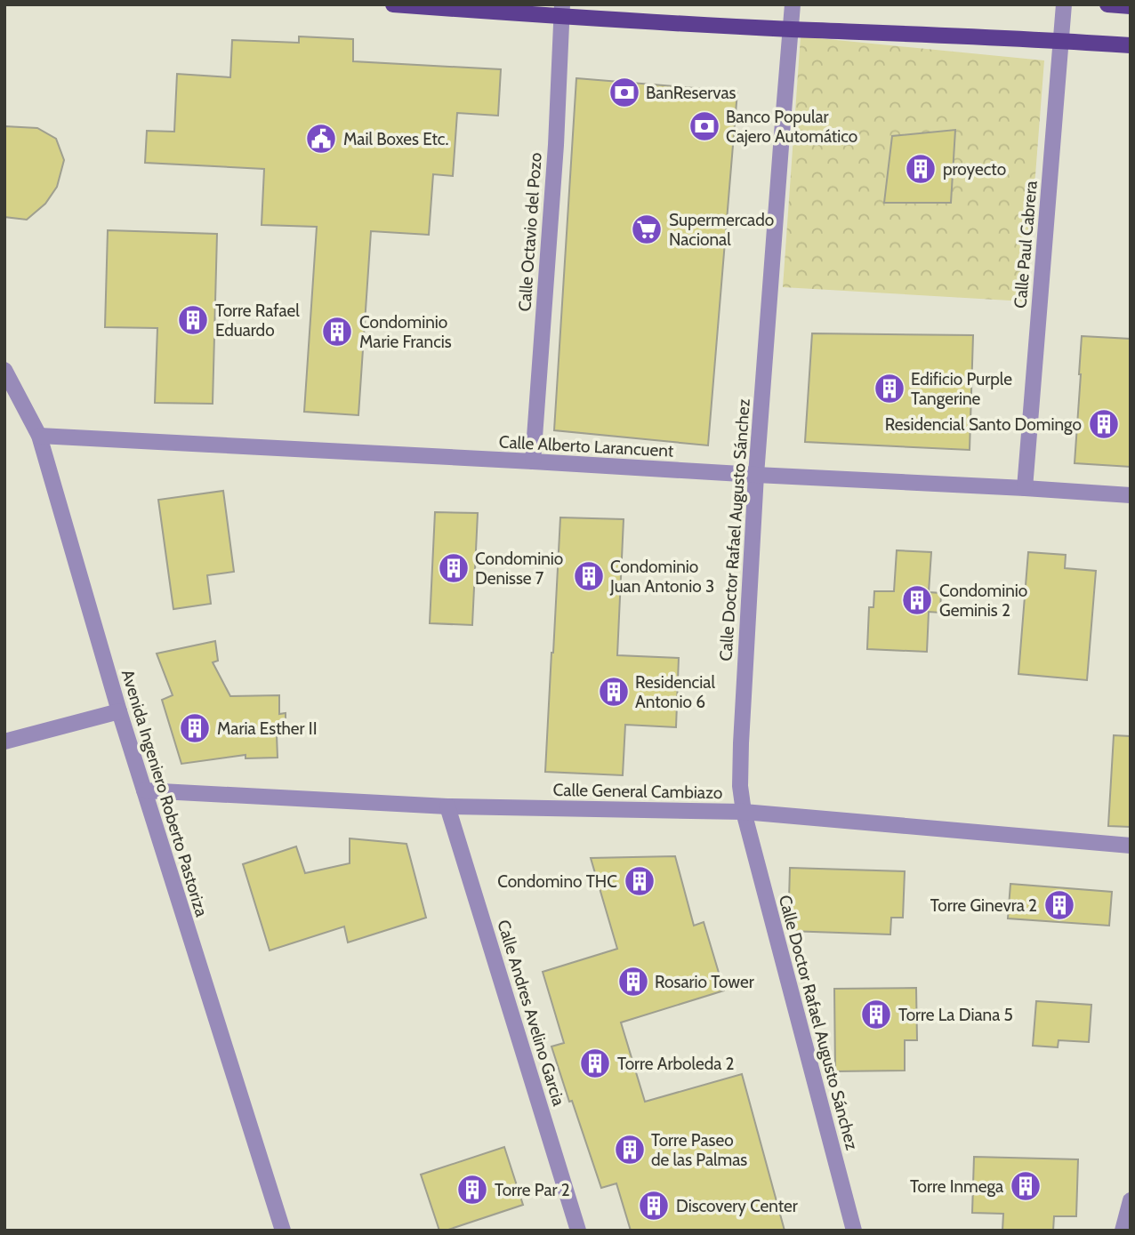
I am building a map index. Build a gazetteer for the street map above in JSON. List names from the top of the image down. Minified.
{"streets":{"street":["Calle Octavio del Pozo","Calle Paul Cabrera","Calle Alberto Larancuent","Calle Doctor Rafael Augusto Sánchez","Calle General Cambiazo","Avenida Ingeniero Roberto Pastoriza","Calle Andres Avelino Garcia"]},"crossings":[["Calle Octavio del Pozo","Calle Alberto Larancuent"],["Calle Paul Cabrera","Calle Alberto Larancuent"],["Calle Alberto Larancuent","Calle Doctor Rafael Augusto Sánchez"],["Calle Alberto Larancuent","Avenida Ingeniero Roberto Pastoriza"],["Calle Doctor Rafael Augusto Sánchez","Calle General Cambiazo"],["Calle General Cambiazo","Avenida Ingeniero Roberto Pastoriza"],["Calle General Cambiazo","Calle Andres Avelino Garcia"]],"places":{"bank":["BanReservas","Banco Popular Cajero Automático"],"public building":["Mail Boxes Etc."],"building":["proyecto","Torre Rafael Eduardo","Condominio Marie Francis","Edificio Purple Tangerine","Residencial Santo Domingo","Condominio Denisse 7","Condominio Juan Antonio 3","Condominio Geminis 2","Residencial Antonio 6","Maria Esther II","Condomino THC","Torre Ginevra 2","Rosario Tower","Torre La Diana 5","Torre Arboleda 2","Torre Paseo de las Palmas","Torre Inmega","Torre Par 2","Discovery Center"],"supermarket":["Supermercado Nacional"]}}
